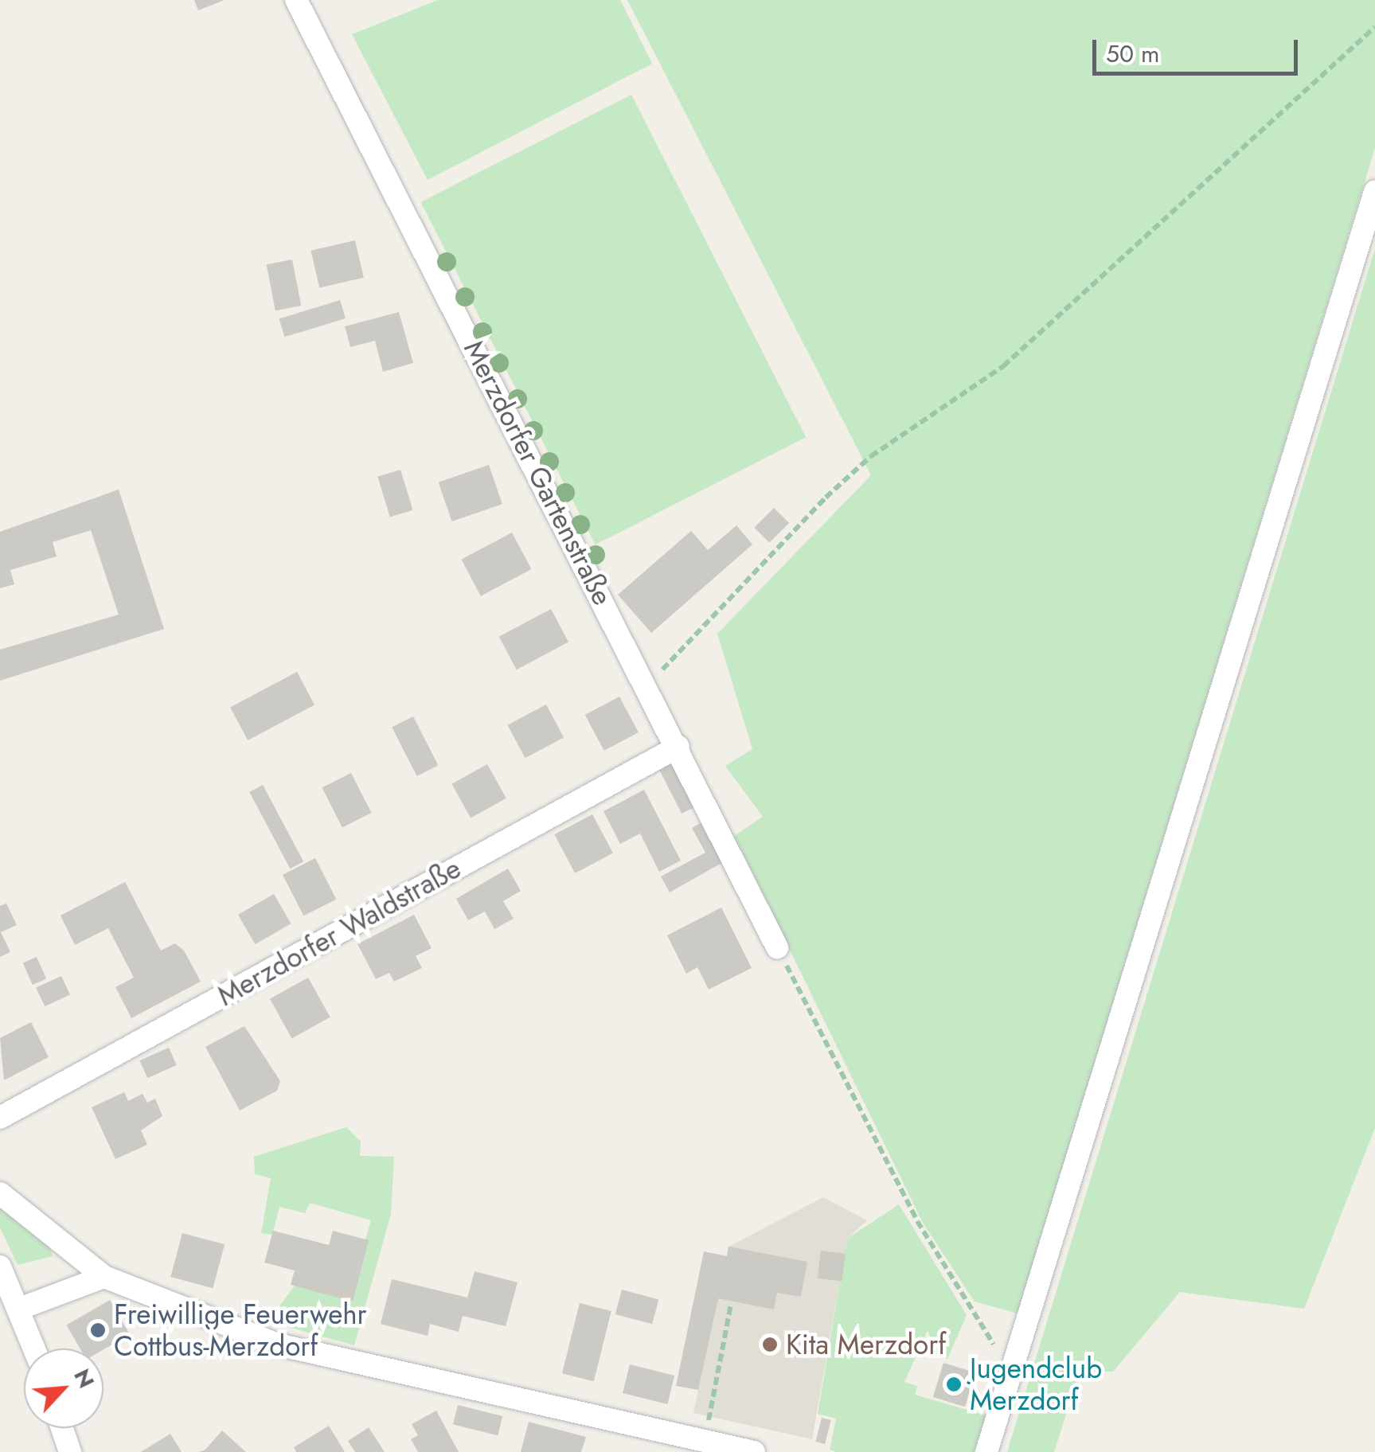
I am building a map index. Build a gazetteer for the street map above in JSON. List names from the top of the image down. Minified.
{"streets":{"street":["Merzdorfer Gartenstraße","Merzdorfer Waldstraße"]},"crossings":[["Merzdorfer Gartenstraße","Merzdorfer Waldstraße"]],"places":["Freiwillige Feuerwehr Cottbus-Merzdorf","Kita Merzdorf","Jugendclub Merzdorf"],"scale_bar":"50 m","north":"top right"}
